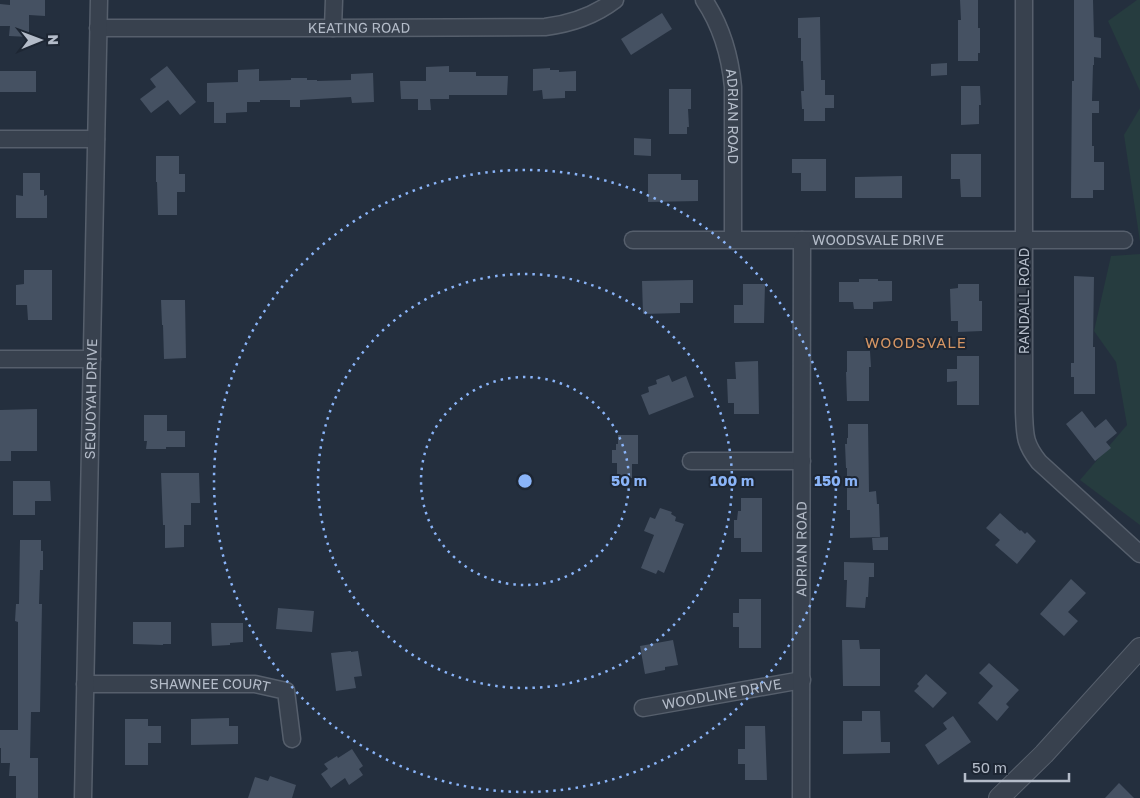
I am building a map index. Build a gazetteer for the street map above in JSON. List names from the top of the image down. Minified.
{"streets":{"street":["KEATING ROAD","ADRIAN ROAD","WOODSVALE DRIVE","RANDALL ROAD","SEQUOYAH DRIVE","SHAWNEE COURT","WOODLINE DRIVE"]},"crossings":[["KEATING ROAD","SEQUOYAH DRIVE"],["ADRIAN ROAD","WOODSVALE DRIVE"],["ADRIAN ROAD","WOODLINE DRIVE"],["WOODSVALE DRIVE","RANDALL ROAD"],["SEQUOYAH DRIVE","SHAWNEE COURT"]],"districts":["WOODSVALE"],"scale_bar":"50 m","north":"right","rings":["50 m","100 m","150 m"]}
